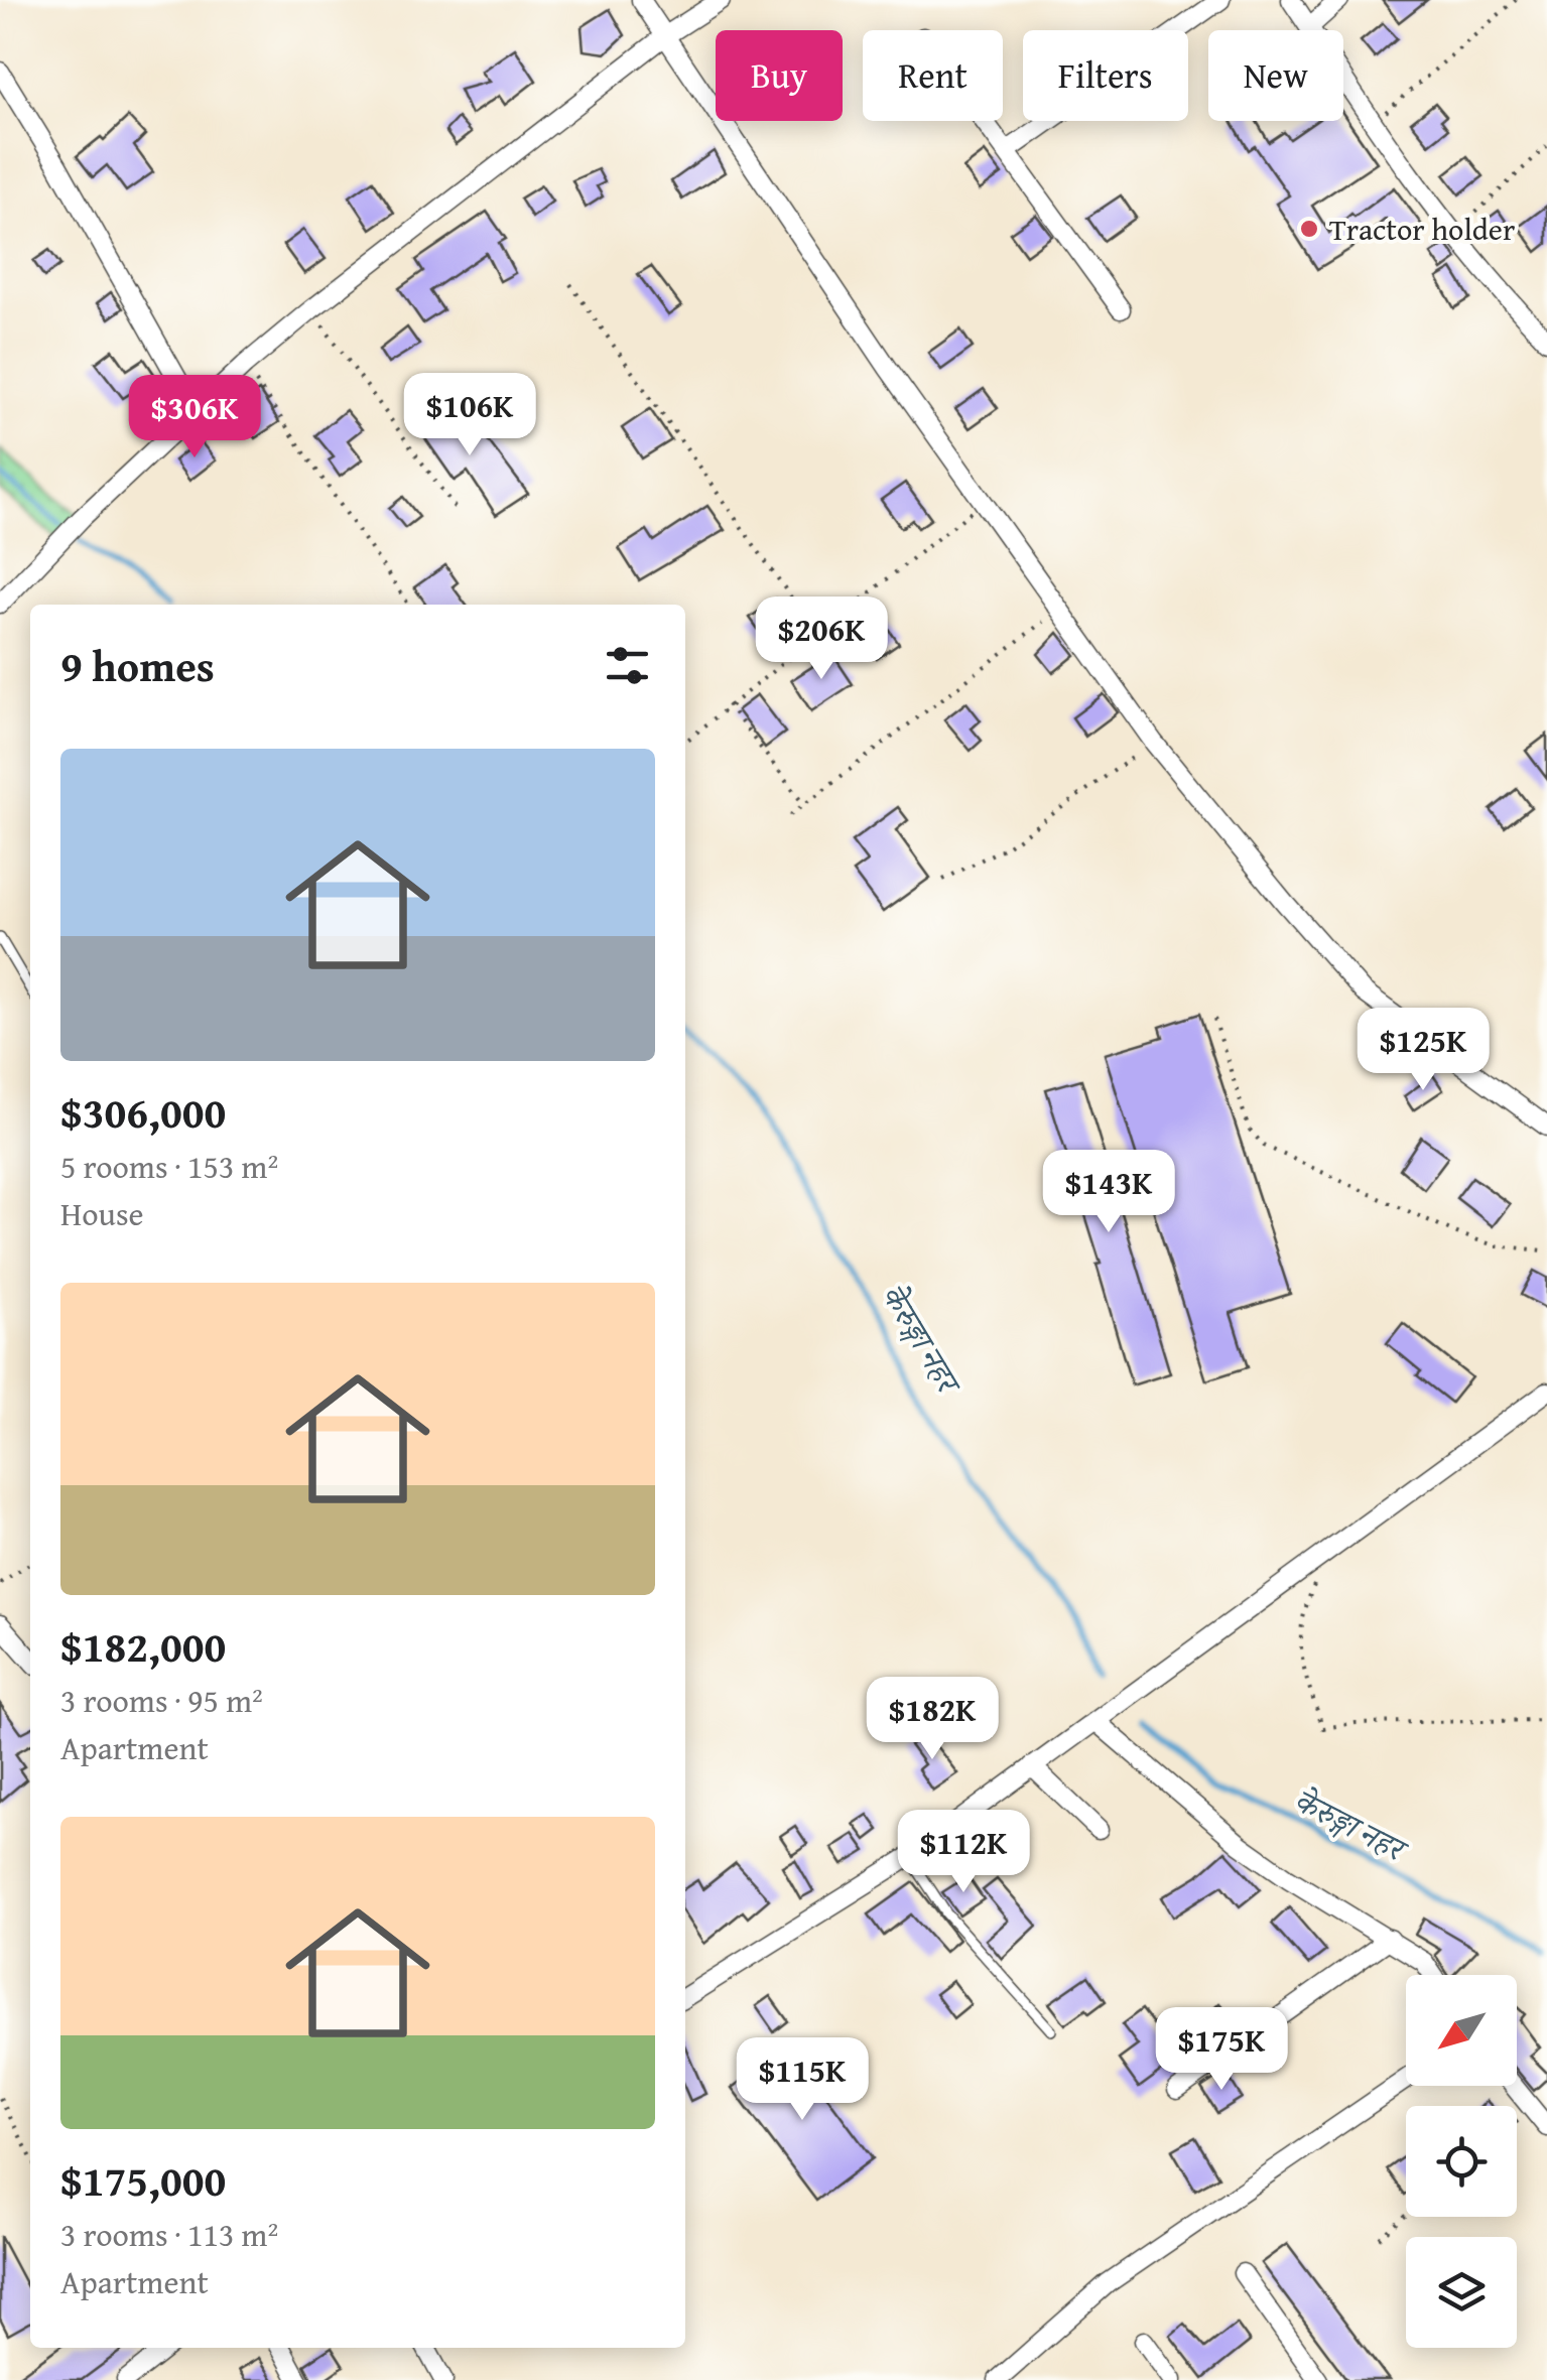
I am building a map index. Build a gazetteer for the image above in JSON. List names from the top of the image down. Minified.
{"water":["केेरुङ्गा नहर","केरुङ्गा नहर"],"places":["Tractor holder"],"north":"bottom left","page":{"chip":["Buy","Rent","Filters","New"],"price":["$106K","$306K","$206K","$125K","$143K","$182K","$112K","$175K","$115K"],"heading":"9 homes","list":[{"name":"$306,000","note":"5 rooms · 153 m² · House"},{"name":"$182,000","note":"3 rooms · 95 m² · Apartment"},{"name":"$175,000","note":"3 rooms · 113 m² · Apartment"}]}}
